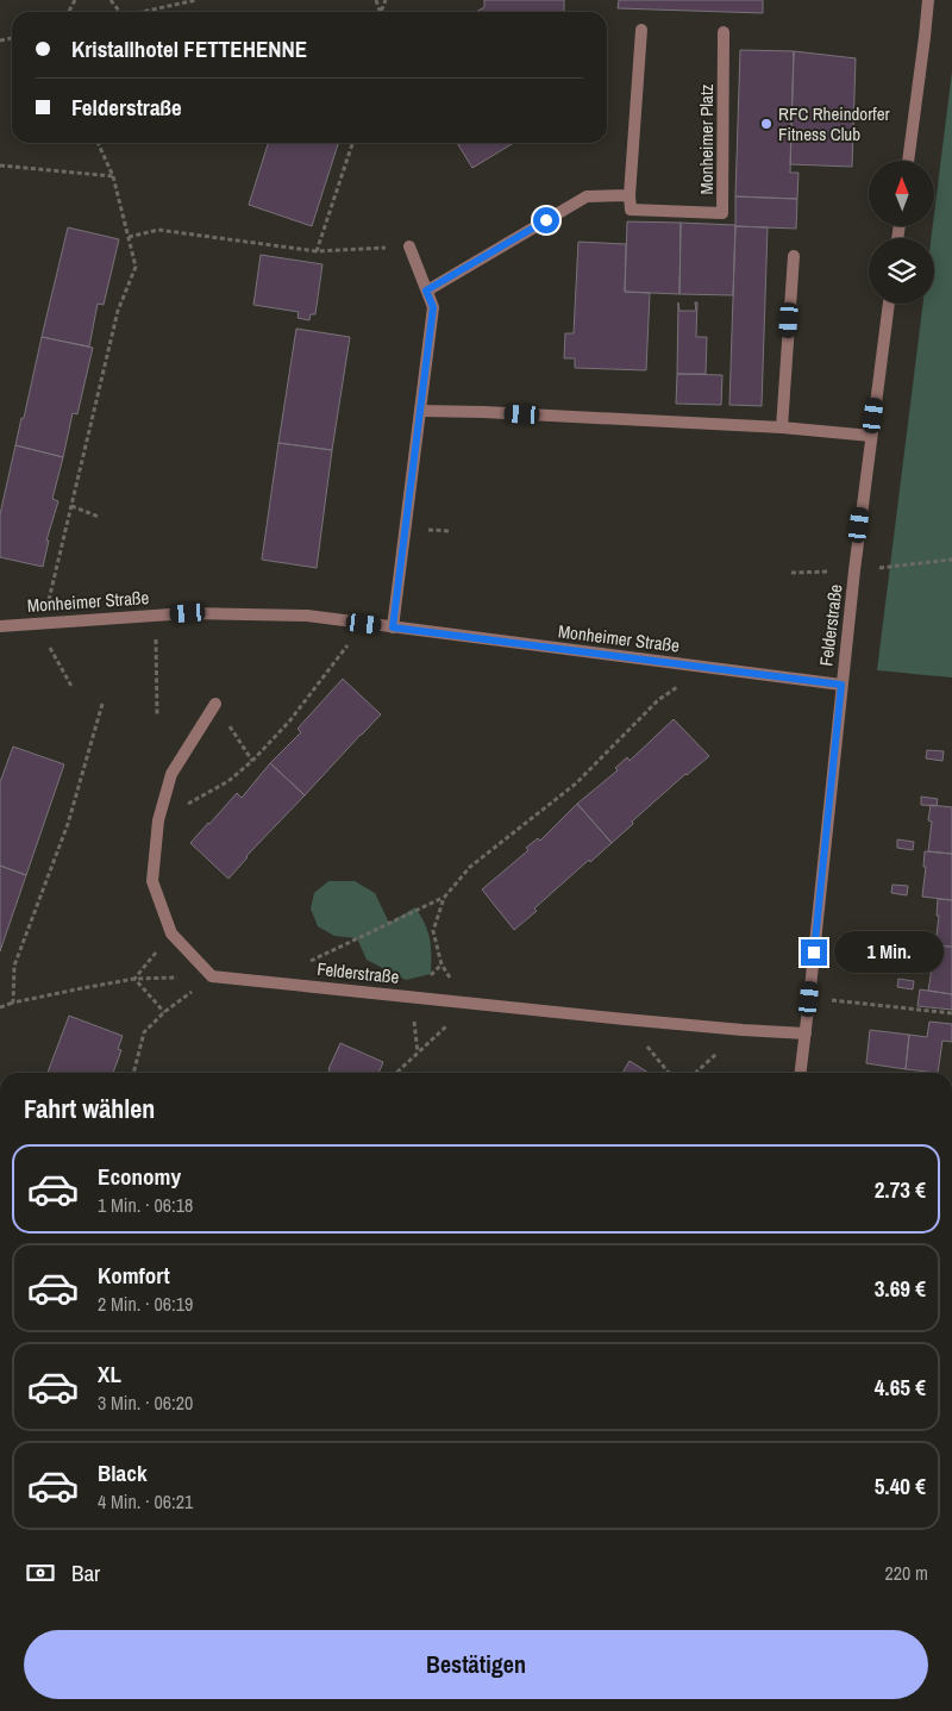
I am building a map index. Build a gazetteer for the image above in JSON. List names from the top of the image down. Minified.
{"streets":{"street":["Monheimer Platz","Monheimer Straße","Felderstraße"]},"crossings":[["Monheimer Straße","Felderstraße"]],"places":["RFC Rheindorfer Fitness Club"],"north":"top","page":{"banner":["Kristallhotel FETTEHENNE","Felderstraße"],"bubble":"1 Min.","heading":"Fahrt wählen","list":[{"name":"Economy","note":"1 Min. · 06:18","value":"2.73 €"},{"name":"Komfort","note":"2 Min. · 06:19","value":"3.69 €"},{"name":"XL","note":"3 Min. · 06:20","value":"4.65 €"},{"name":"Black","note":"4 Min. · 06:21","value":"5.40 €"}],"pay":["Bar","220 m"],"buttons":"Bestätigen"}}
